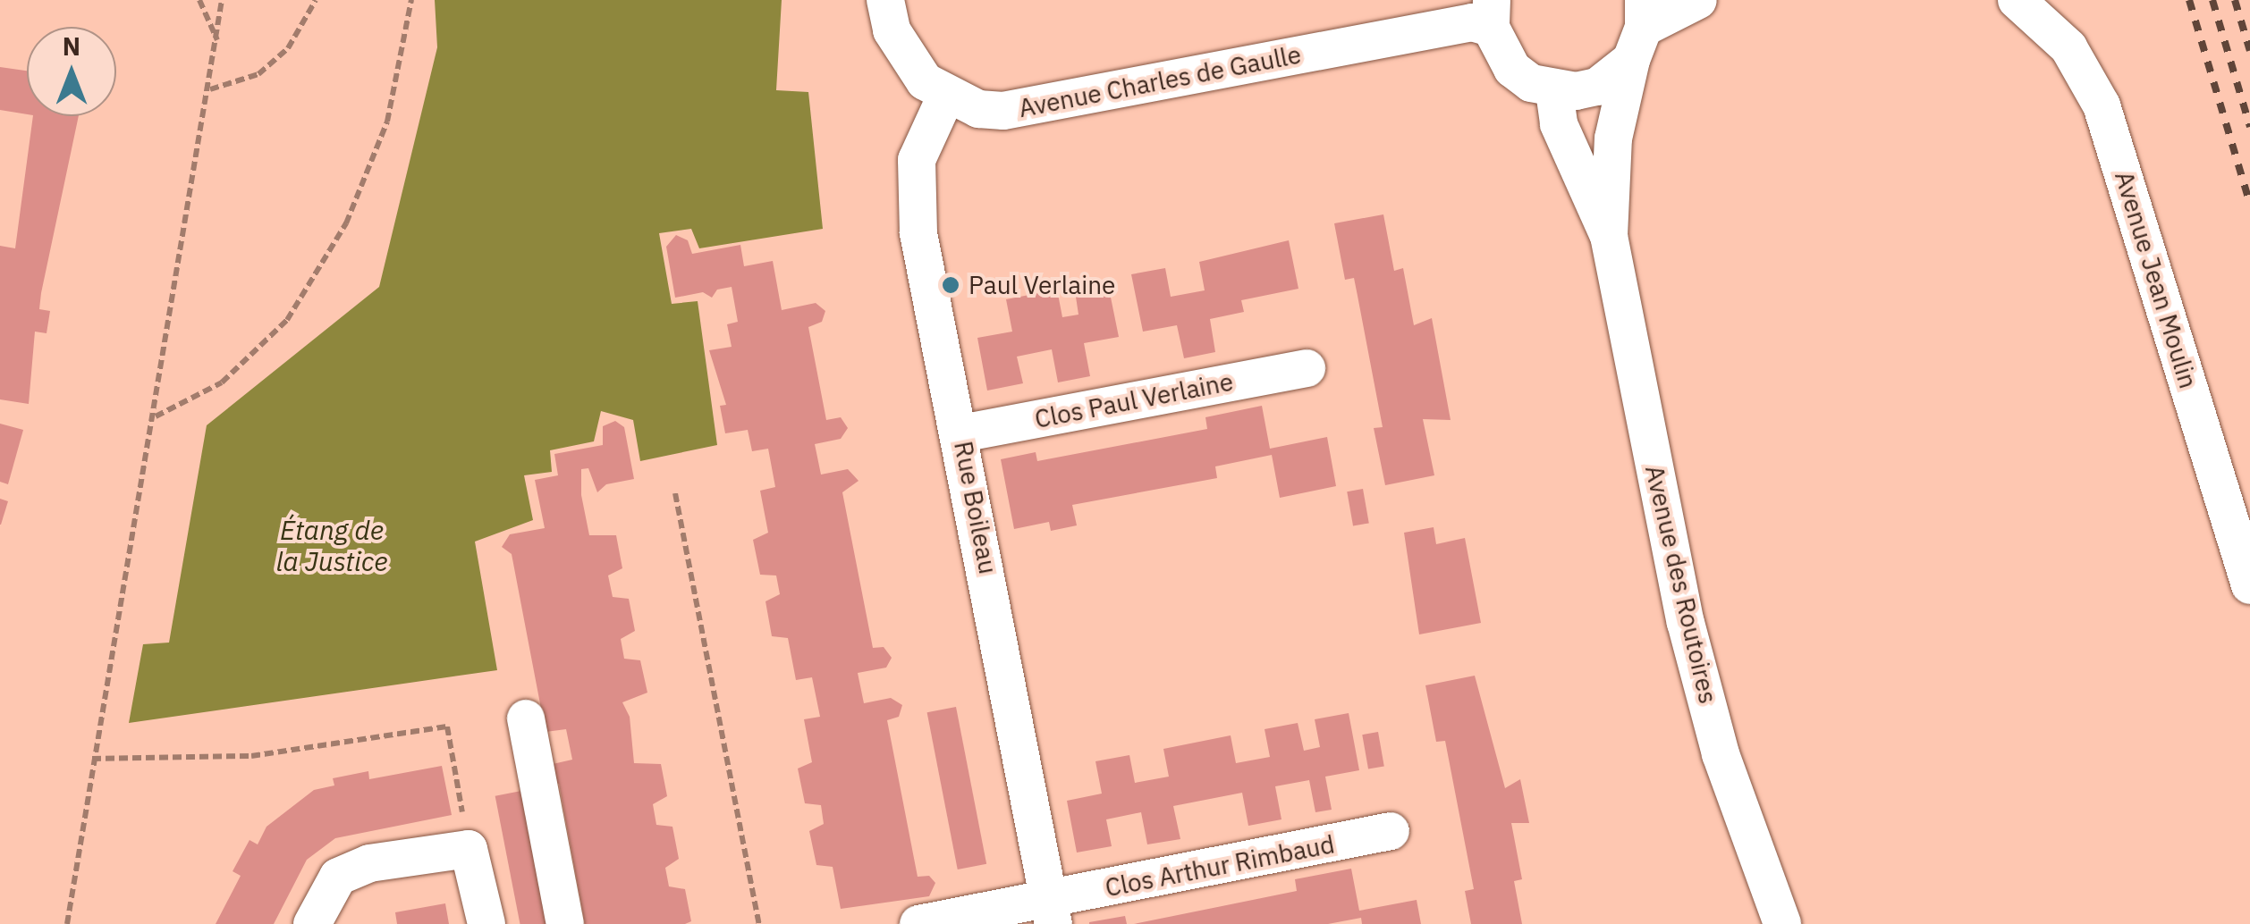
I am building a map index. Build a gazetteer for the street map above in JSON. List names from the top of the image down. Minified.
{"streets":{"street":["Avenue Charles de Gaulle","Avenue Jean Moulin","Clos Paul Verlaine","Rue Boileau","Avenue des Routoires","Clos Arthur Rimbaud"]},"crossings":[["Avenue Charles de Gaulle","Rue Boileau"],["Clos Paul Verlaine","Rue Boileau"],["Rue Boileau","Clos Arthur Rimbaud"]],"water":["Étang de la Justice"],"places":["Paul Verlaine"],"north":"top"}
